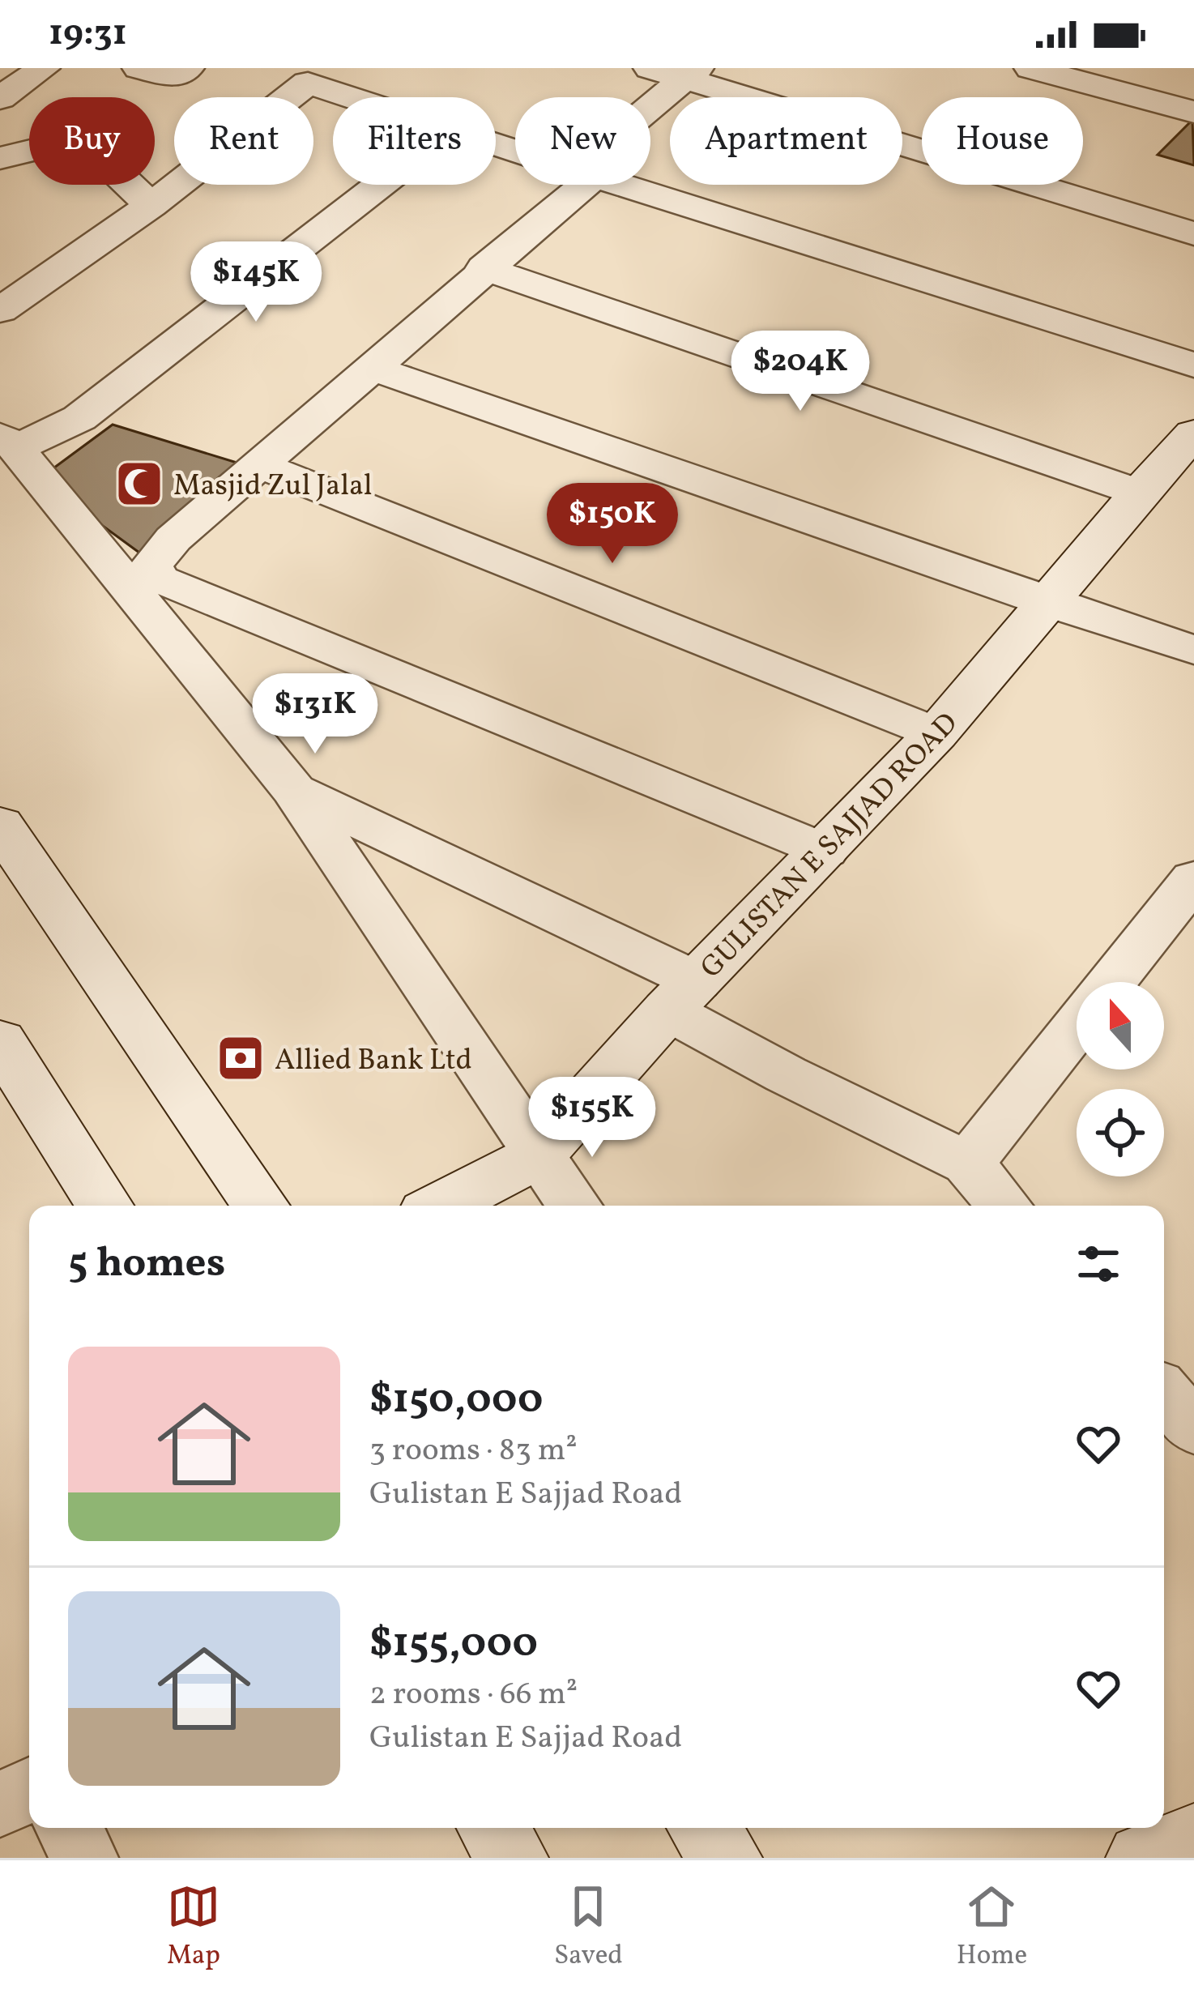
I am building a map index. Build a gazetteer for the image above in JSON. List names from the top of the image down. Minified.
{"streets":{"street":["GULISTAN E SAJJAD ROAD"]},"places":{"mosque":["Masjid Zul Jalal"],"bank":["Allied Bank Ltd"]},"north":"top","page":{"status":"19:31","chip":["Buy","Rent","Filters","New","Apartment","House"],"price":["$145K","$204K","$150K","$131K","$155K"],"heading":"5 homes","list":[{"name":"$150,000","note":"3 rooms · 83 m² · Gulistan E Sajjad Road"},{"name":"$155,000","note":"2 rooms · 66 m² · Gulistan E Sajjad Road"}],"tabs":["Map","Saved","Home"]}}
